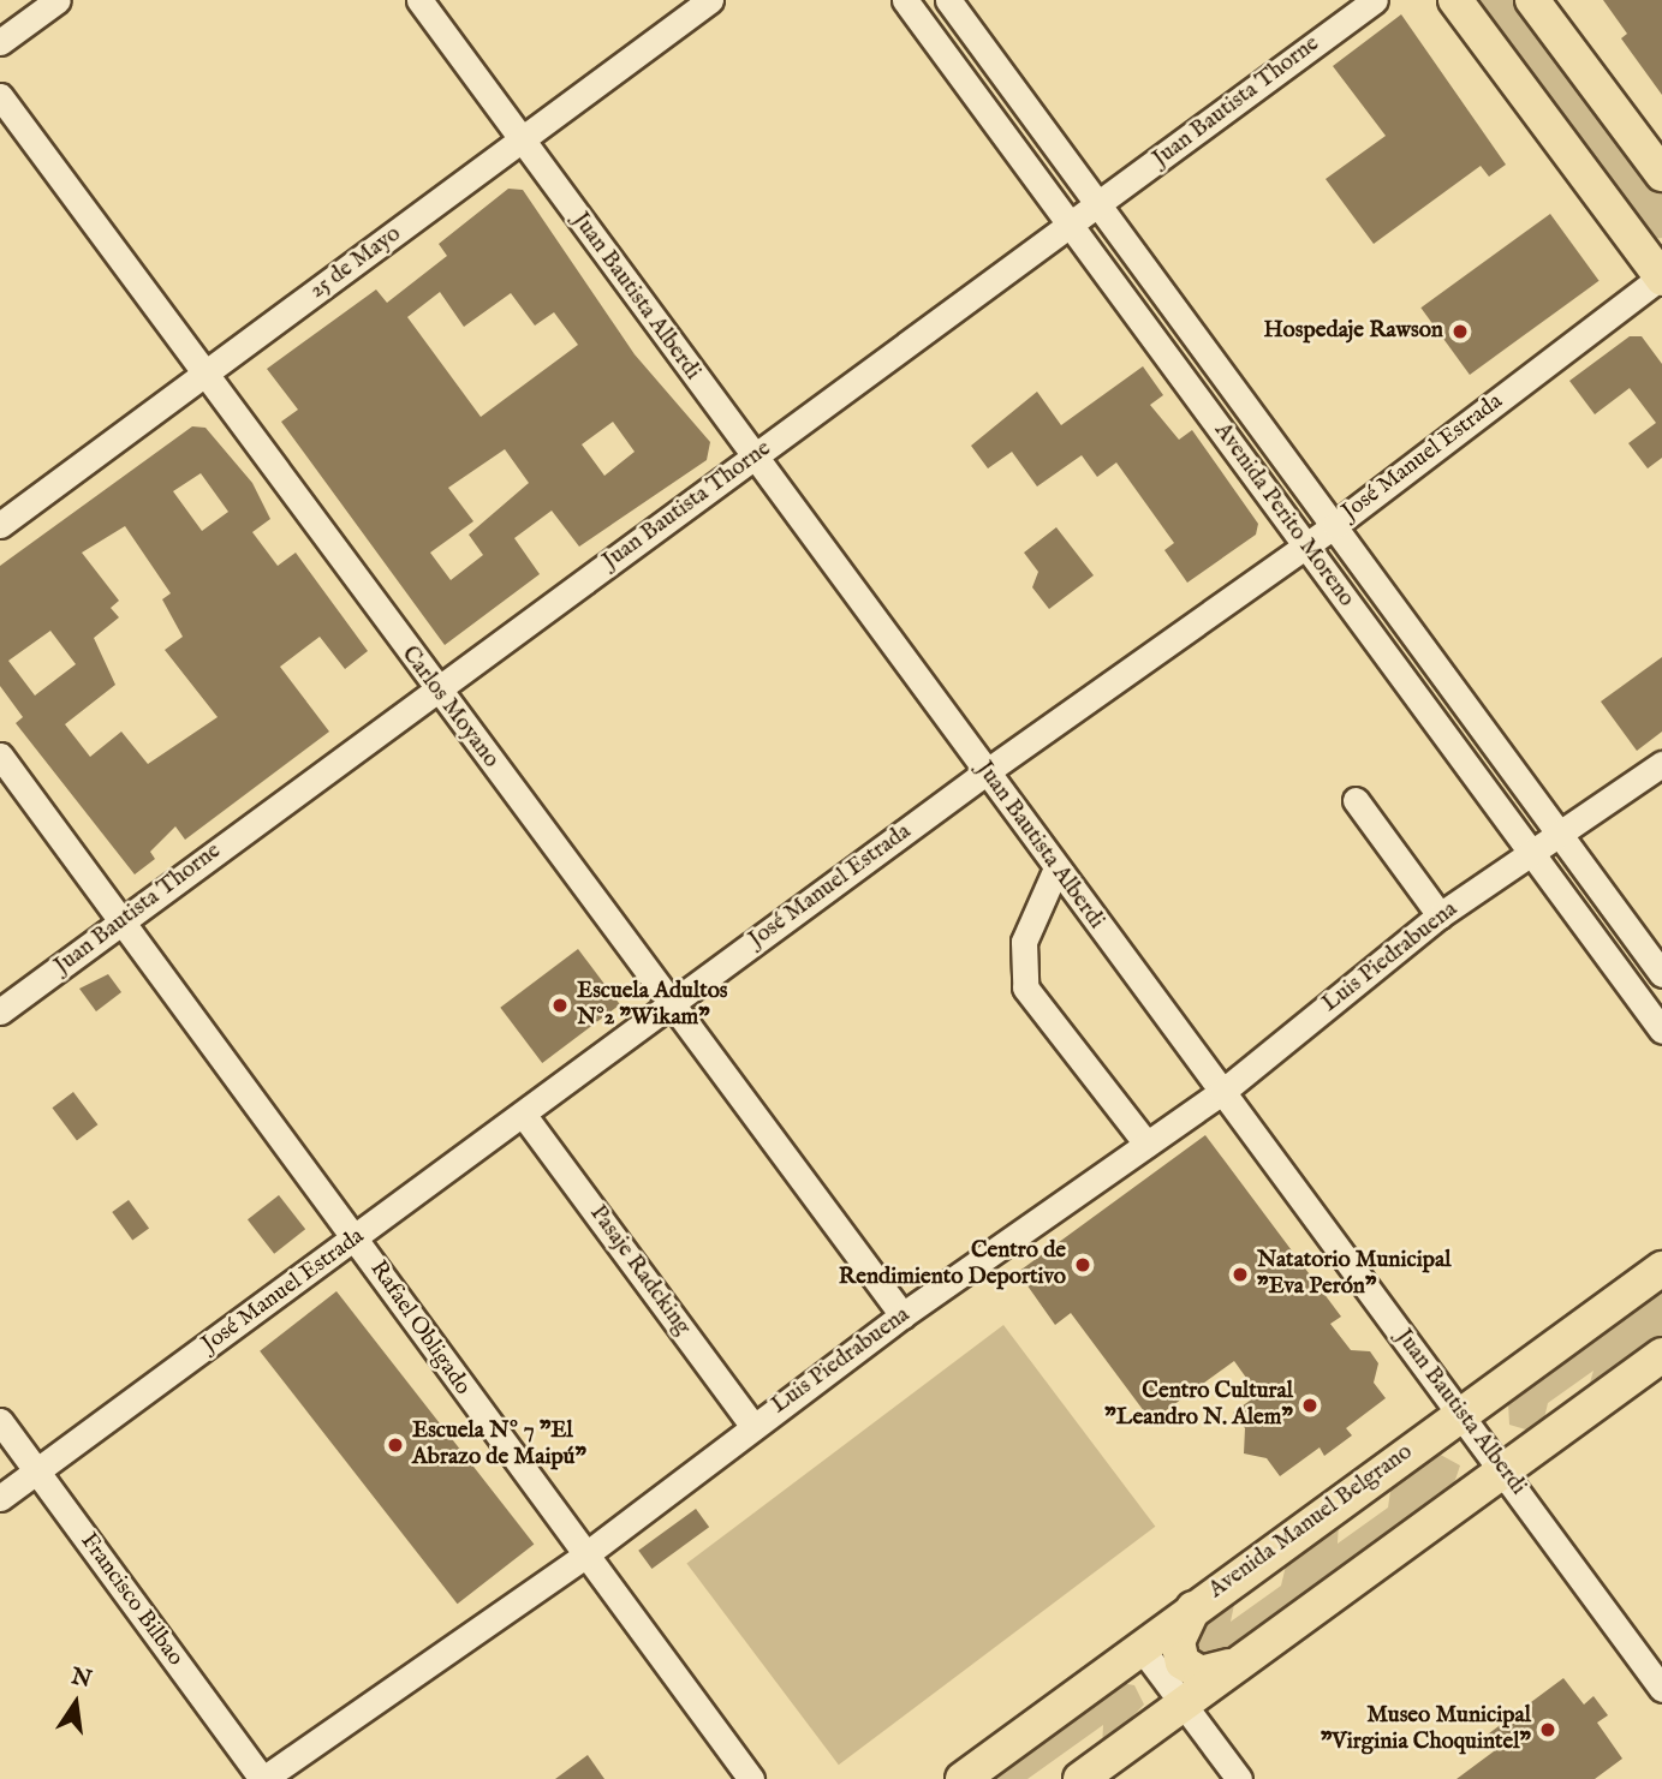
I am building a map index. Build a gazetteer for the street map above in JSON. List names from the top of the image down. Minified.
{"streets":{"main road":["Avenida Manuel Belgrano"],"street":["Juan Bautista Thorne","25 de Mayo","Juan Bautista Alberdi","José Manuel Estrada","Avenida Perito Moreno","Carlos Moyano","Luis Piedrabuena","Pasaje Radcking","Rafael Obligado","Francisco Bilbao"]},"crossings":[["Juan Bautista Thorne","Juan Bautista Alberdi"],["Juan Bautista Thorne","Avenida Perito Moreno"],["Juan Bautista Thorne","Carlos Moyano"],["Juan Bautista Thorne","Rafael Obligado"],["25 de Mayo","Juan Bautista Alberdi"],["25 de Mayo","Carlos Moyano"],["Juan Bautista Alberdi","José Manuel Estrada"],["Juan Bautista Alberdi","Luis Piedrabuena"],["Juan Bautista Alberdi","Avenida Manuel Belgrano"],["José Manuel Estrada","Avenida Perito Moreno"],["José Manuel Estrada","Carlos Moyano"],["José Manuel Estrada","Pasaje Radcking"],["José Manuel Estrada","Rafael Obligado"],["José Manuel Estrada","Francisco Bilbao"],["Avenida Perito Moreno","Luis Piedrabuena"],["Carlos Moyano","Luis Piedrabuena"],["Luis Piedrabuena","Pasaje Radcking"],["Luis Piedrabuena","Rafael Obligado"],["Luis Piedrabuena","Francisco Bilbao"]],"places":["Hospedaje Rawson","Escuela Adultos N°2 \"Wikam\"","Centro de Rendimiento Deportivo","Natatorio Municipal \"Eva Perón\"","Centro Cultural \"Leandro N. Alem\"","Escuela Nº 7 \"El Abrazo de Maipú\"","Museo Municipal \"Virginia Choquintel\""],"north":"top"}
